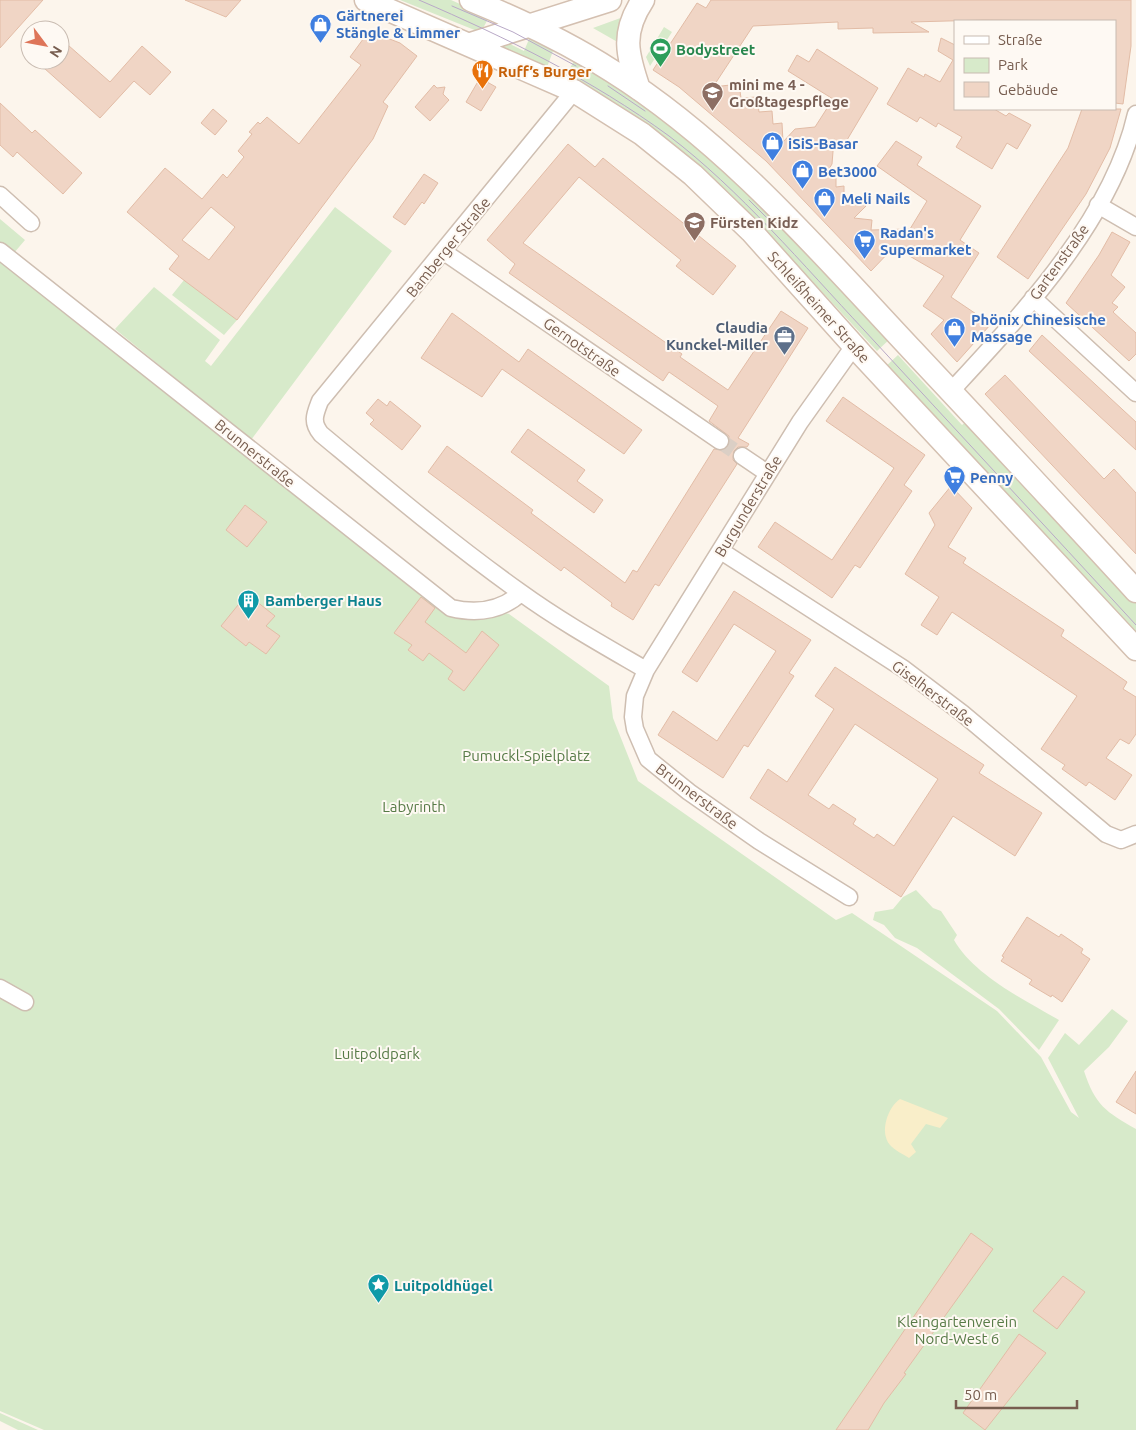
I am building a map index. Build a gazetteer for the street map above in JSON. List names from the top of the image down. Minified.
{"streets":{"main road":["Schleißheimer Straße"],"street":["Bamberger Straße","Gartenstraße","Gernotstraße","Brunnerstraße","Burgunderstraße","Giselherstraße"]},"crossings":[["Bamberger Straße","Schleißheimer Straße"],["Bamberger Straße","Gernotstraße"],["Bamberger Straße","Brunnerstraße"],["Schleißheimer Straße","Burgunderstraße"],["Brunnerstraße","Burgunderstraße"],["Burgunderstraße","Giselherstraße"]],"parks":["Pumuckl-Spielplatz","Labyrinth","Luitpoldpark","Kleingartenverein Nord-West 6"],"places":{"shop":["Gärtnerei Stängle & Limmer","iSiS-Basar","Bet3000","Meli Nails","Phönix Chinesische Massage"],"sports":["Bodystreet"],"restaurant":["Ruff’s Burger"],"school or university":["mini me 4 - Großtagespflege","Fürsten Kidz"],"supermarket":["Radan's Supermarket","Penny"],"office":["Claudia Kunckel-Miller"],"building":["Bamberger Haus"],"place":["Luitpoldhügel"]},"legend":["Straße","Park","Gebäude"],"scale_bar":"50 m","north":"bottom right"}
